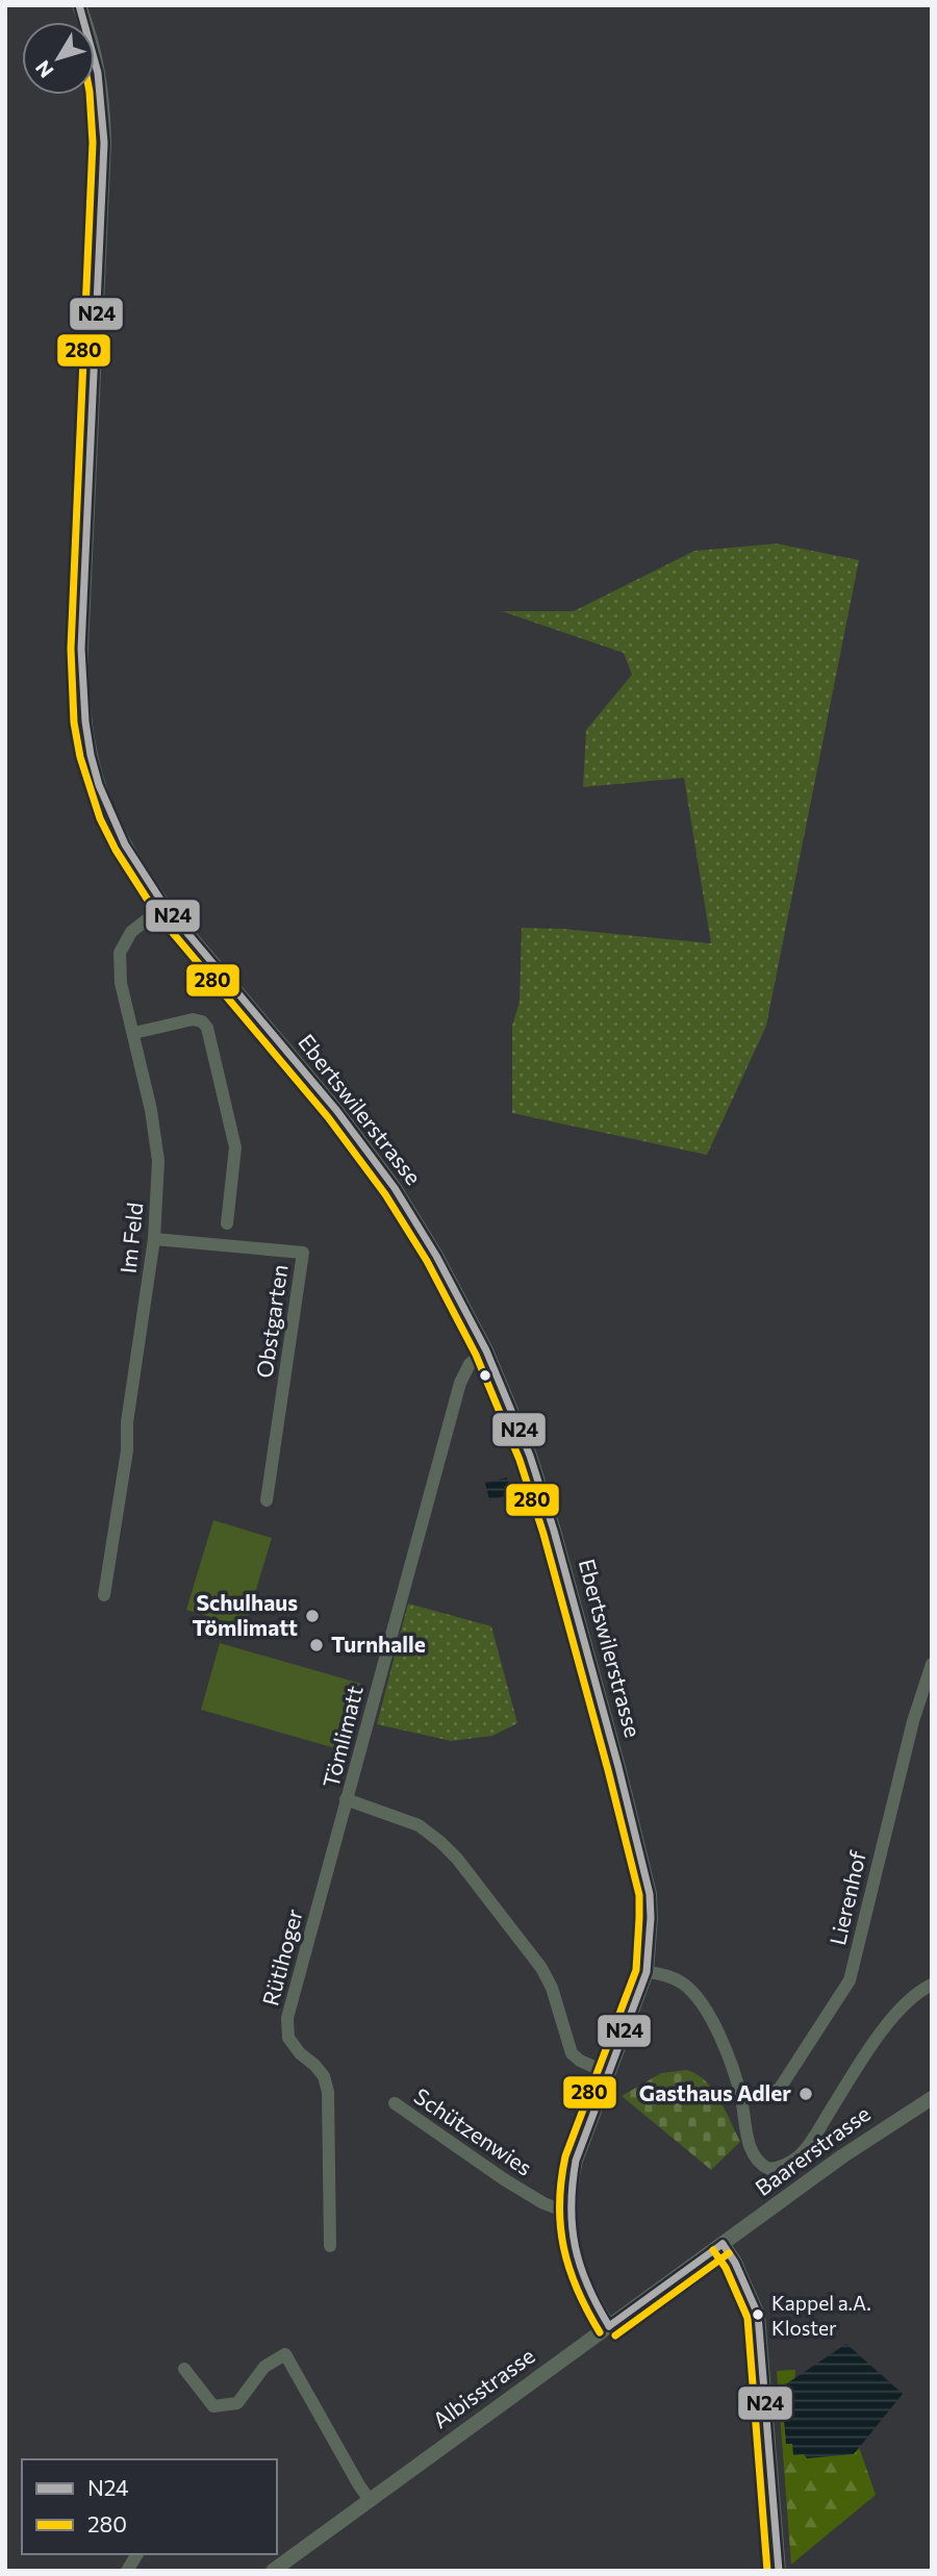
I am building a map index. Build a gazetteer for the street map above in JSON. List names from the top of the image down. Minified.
{"streets":{"street":["Ebertswilerstrasse","Im Feld","Obstgarten","Tömlimatt","Lierenhof","Rütihoger","Schützenwies","Baarerstrasse","Albisstrasse"]},"crossings":[["Ebertswilerstrasse","Im Feld"],["Ebertswilerstrasse","Tömlimatt"],["Ebertswilerstrasse","Schützenwies"],["Ebertswilerstrasse","Albisstrasse"],["Im Feld","Obstgarten"],["Tömlimatt","Rütihoger"],["Baarerstrasse","Albisstrasse"]],"places":["Schulhaus Tömlimatt","Turnhalle","Gasthaus Adler","Kappel a.A. Kloster"],"lines":["transit line N24","transit line 280"],"legend":["N24","280"],"north":"bottom left"}
